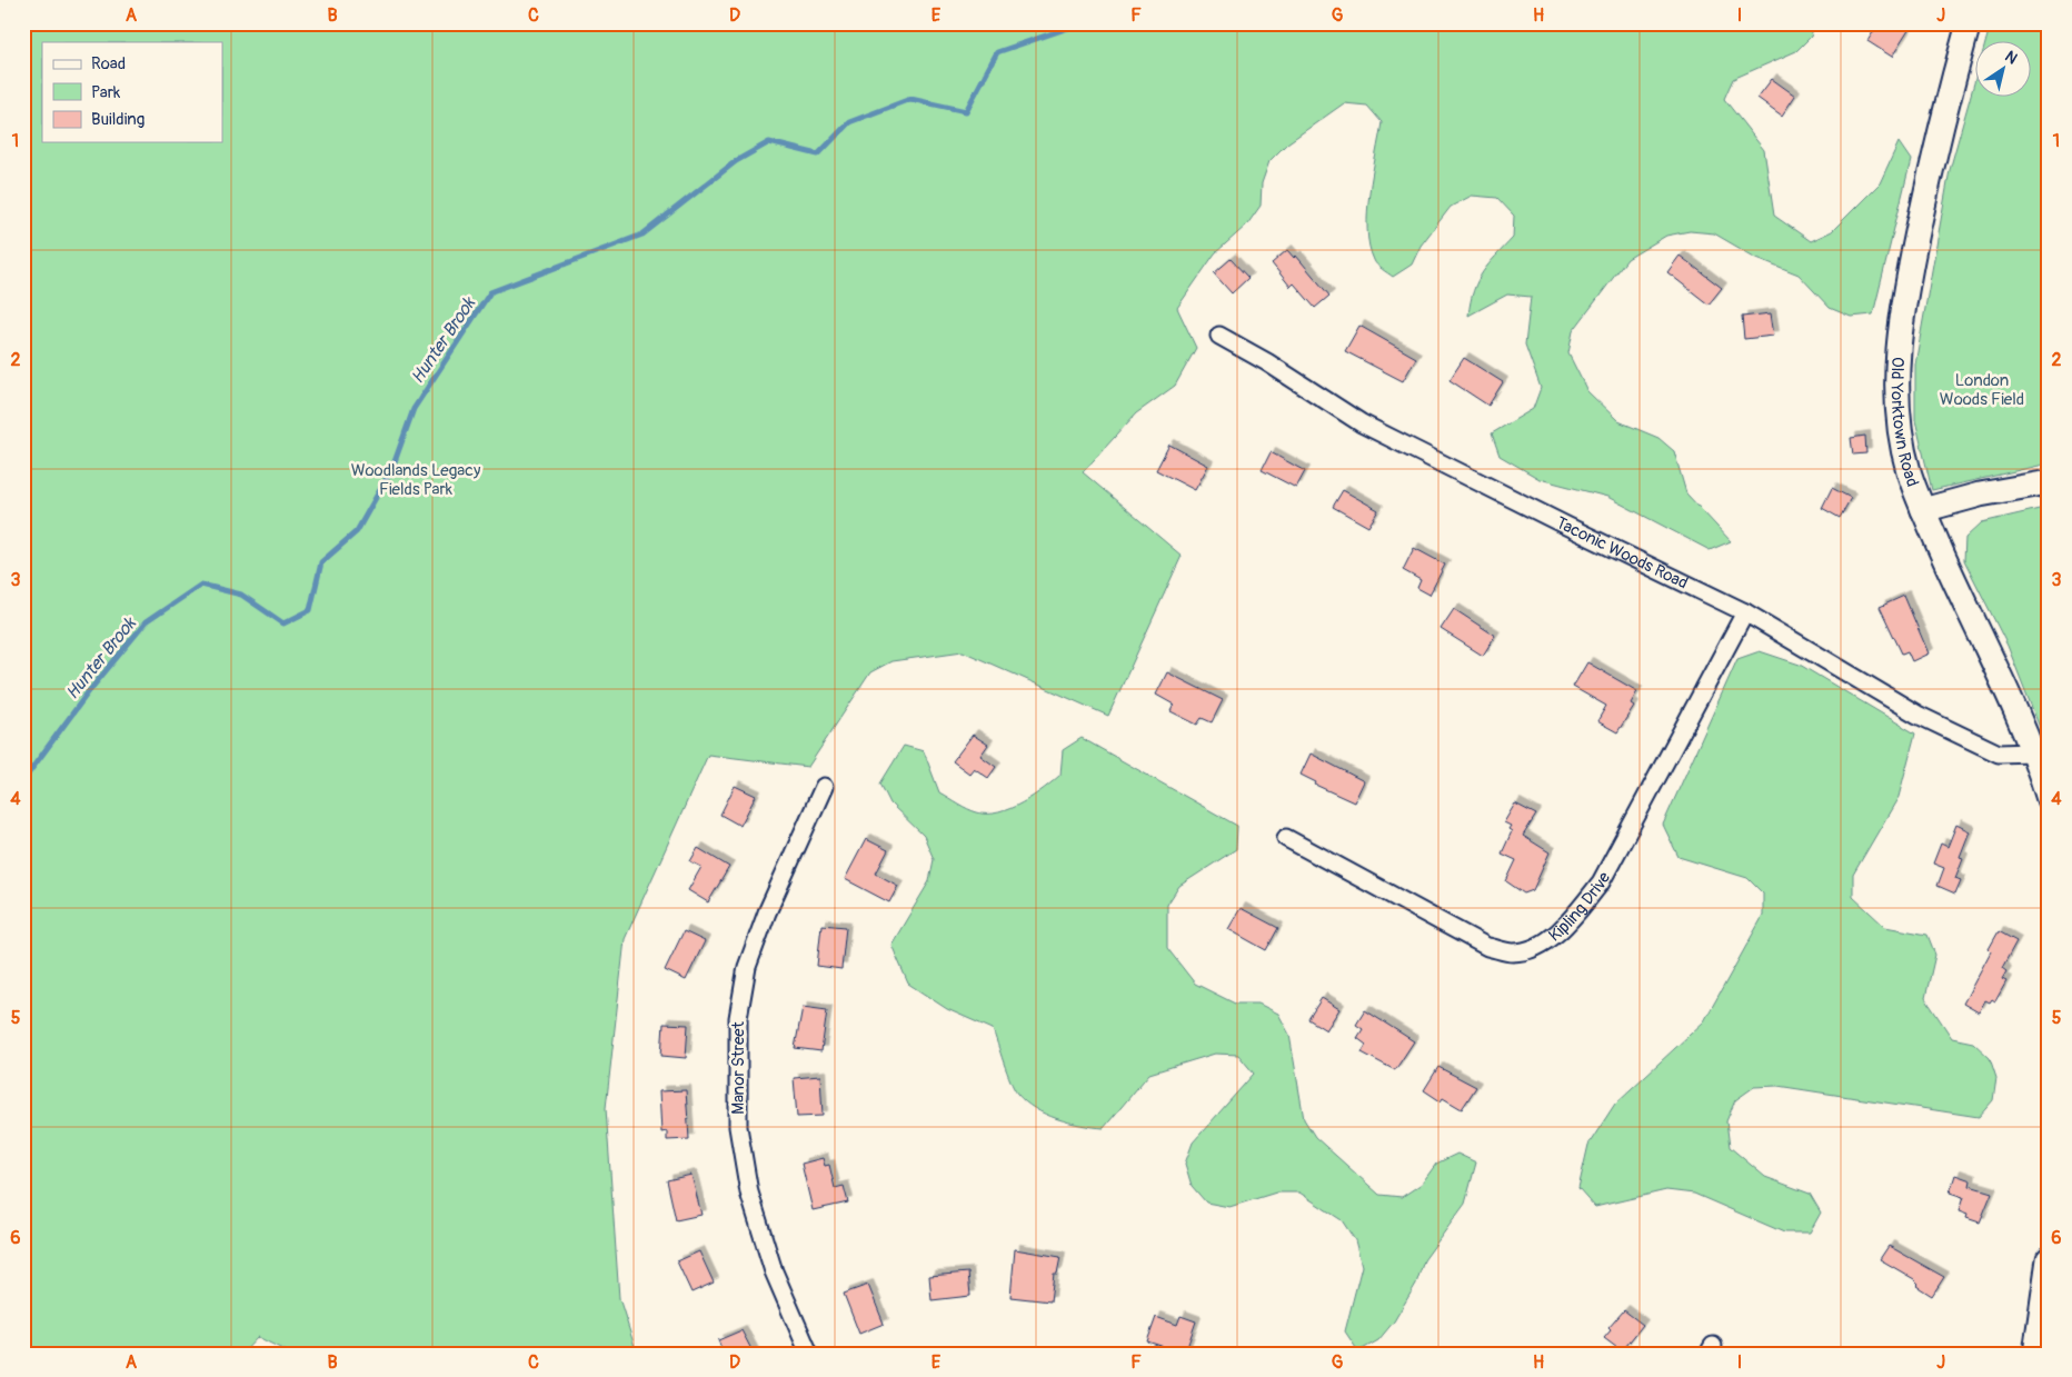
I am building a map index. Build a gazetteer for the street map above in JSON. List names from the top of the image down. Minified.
{"streets":{"main road":["Old Yorktown Road"],"street":["Taconic Woods Road","Kipling Drive","Manor Street"]},"crossings":[["Old Yorktown Road","Taconic Woods Road"],["Taconic Woods Road","Kipling Drive"]],"water":["Hunter Brook"],"parks":["London Woods Field","Woodlands Legacy Fields Park"],"legend":["Road","Park","Building"],"north":"top right","grid":{"columns":["A","B","C","D","E","F","G","H","I","J"],"rows":["1","2","3","4","5","6"]}}
